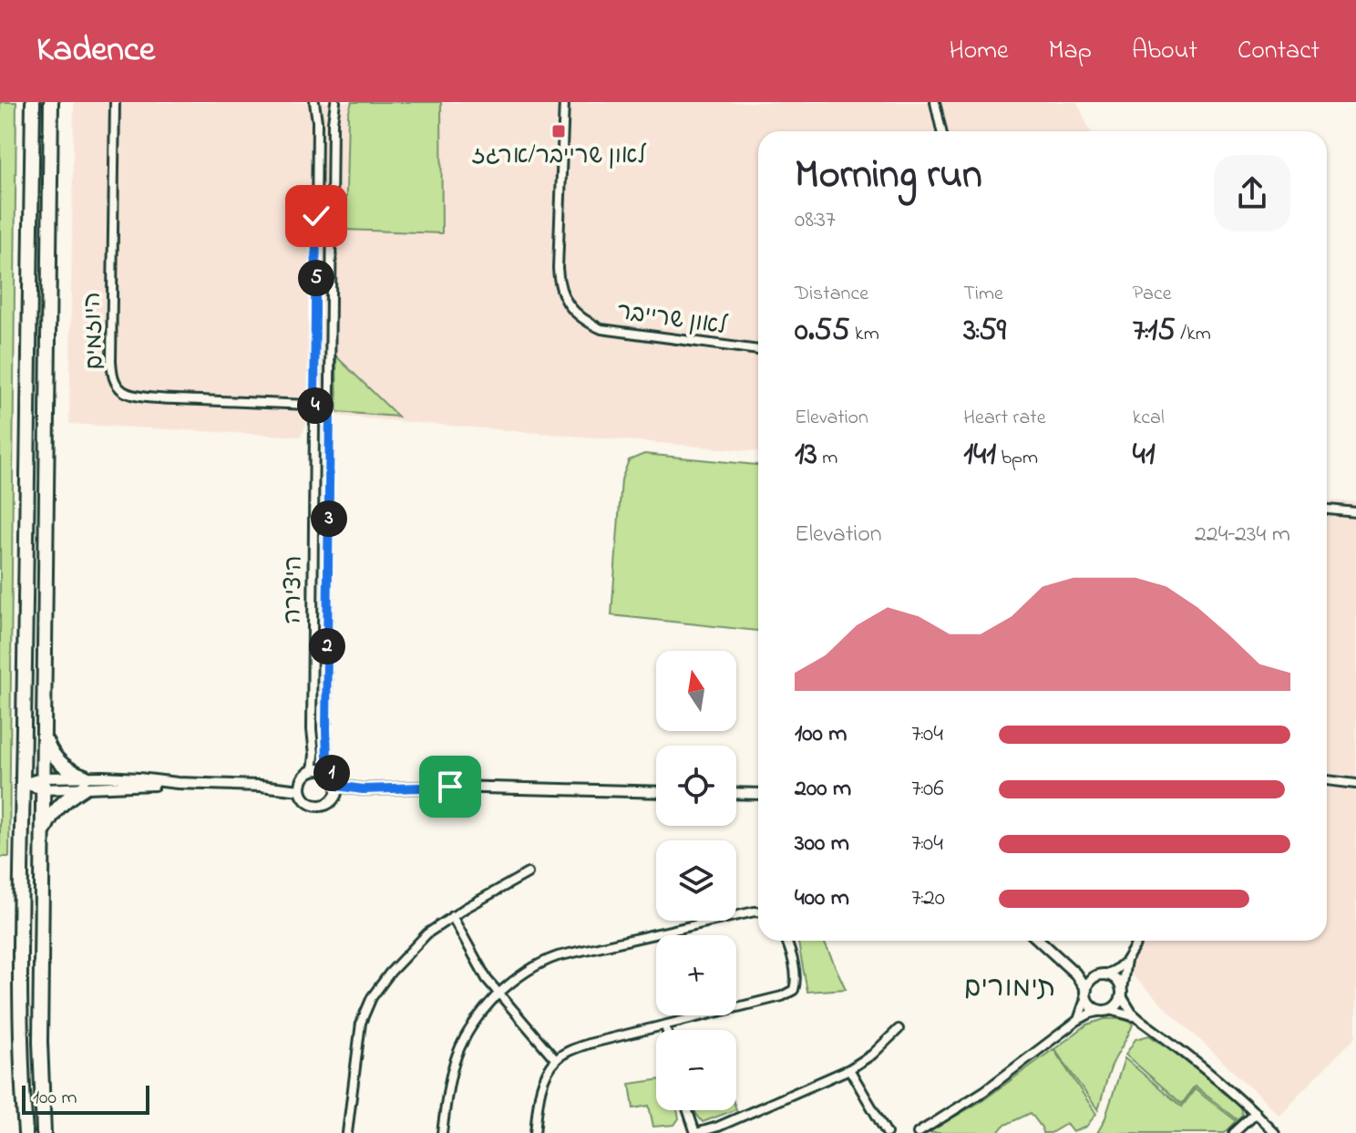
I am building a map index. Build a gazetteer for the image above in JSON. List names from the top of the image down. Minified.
{"streets":{"street":["לאון שרייבר","היוזמים","היצירה"]},"crossings":[["היוזמים","היצירה"]],"districts":["תימורים"],"places":{"transit":["לאון שרייבר/ארגז"]},"scale_bar":"100 m","north":"top","page":{"header":"Kadence","nav":["Home","Map","About","Contact"],"heading":["Morning run","08:37"],"stats":[["Distance","0.55 km"],["Time","3:59"],["Pace","7:15 /km"],["Elevation","13 m"],["Heart rate","141 bpm"],["kcal","41"]],"pins":["5","4","3","2","1"],"chart":["Elevation","224–234 m"],"map_buttons":["+","−"],"list":[{"name":"100 m","note":"7:04"},{"name":"200 m","note":"7:06"},{"name":"300 m","note":"7:04"},{"name":"400 m","note":"7:20"}],"scale":"100 m"}}
